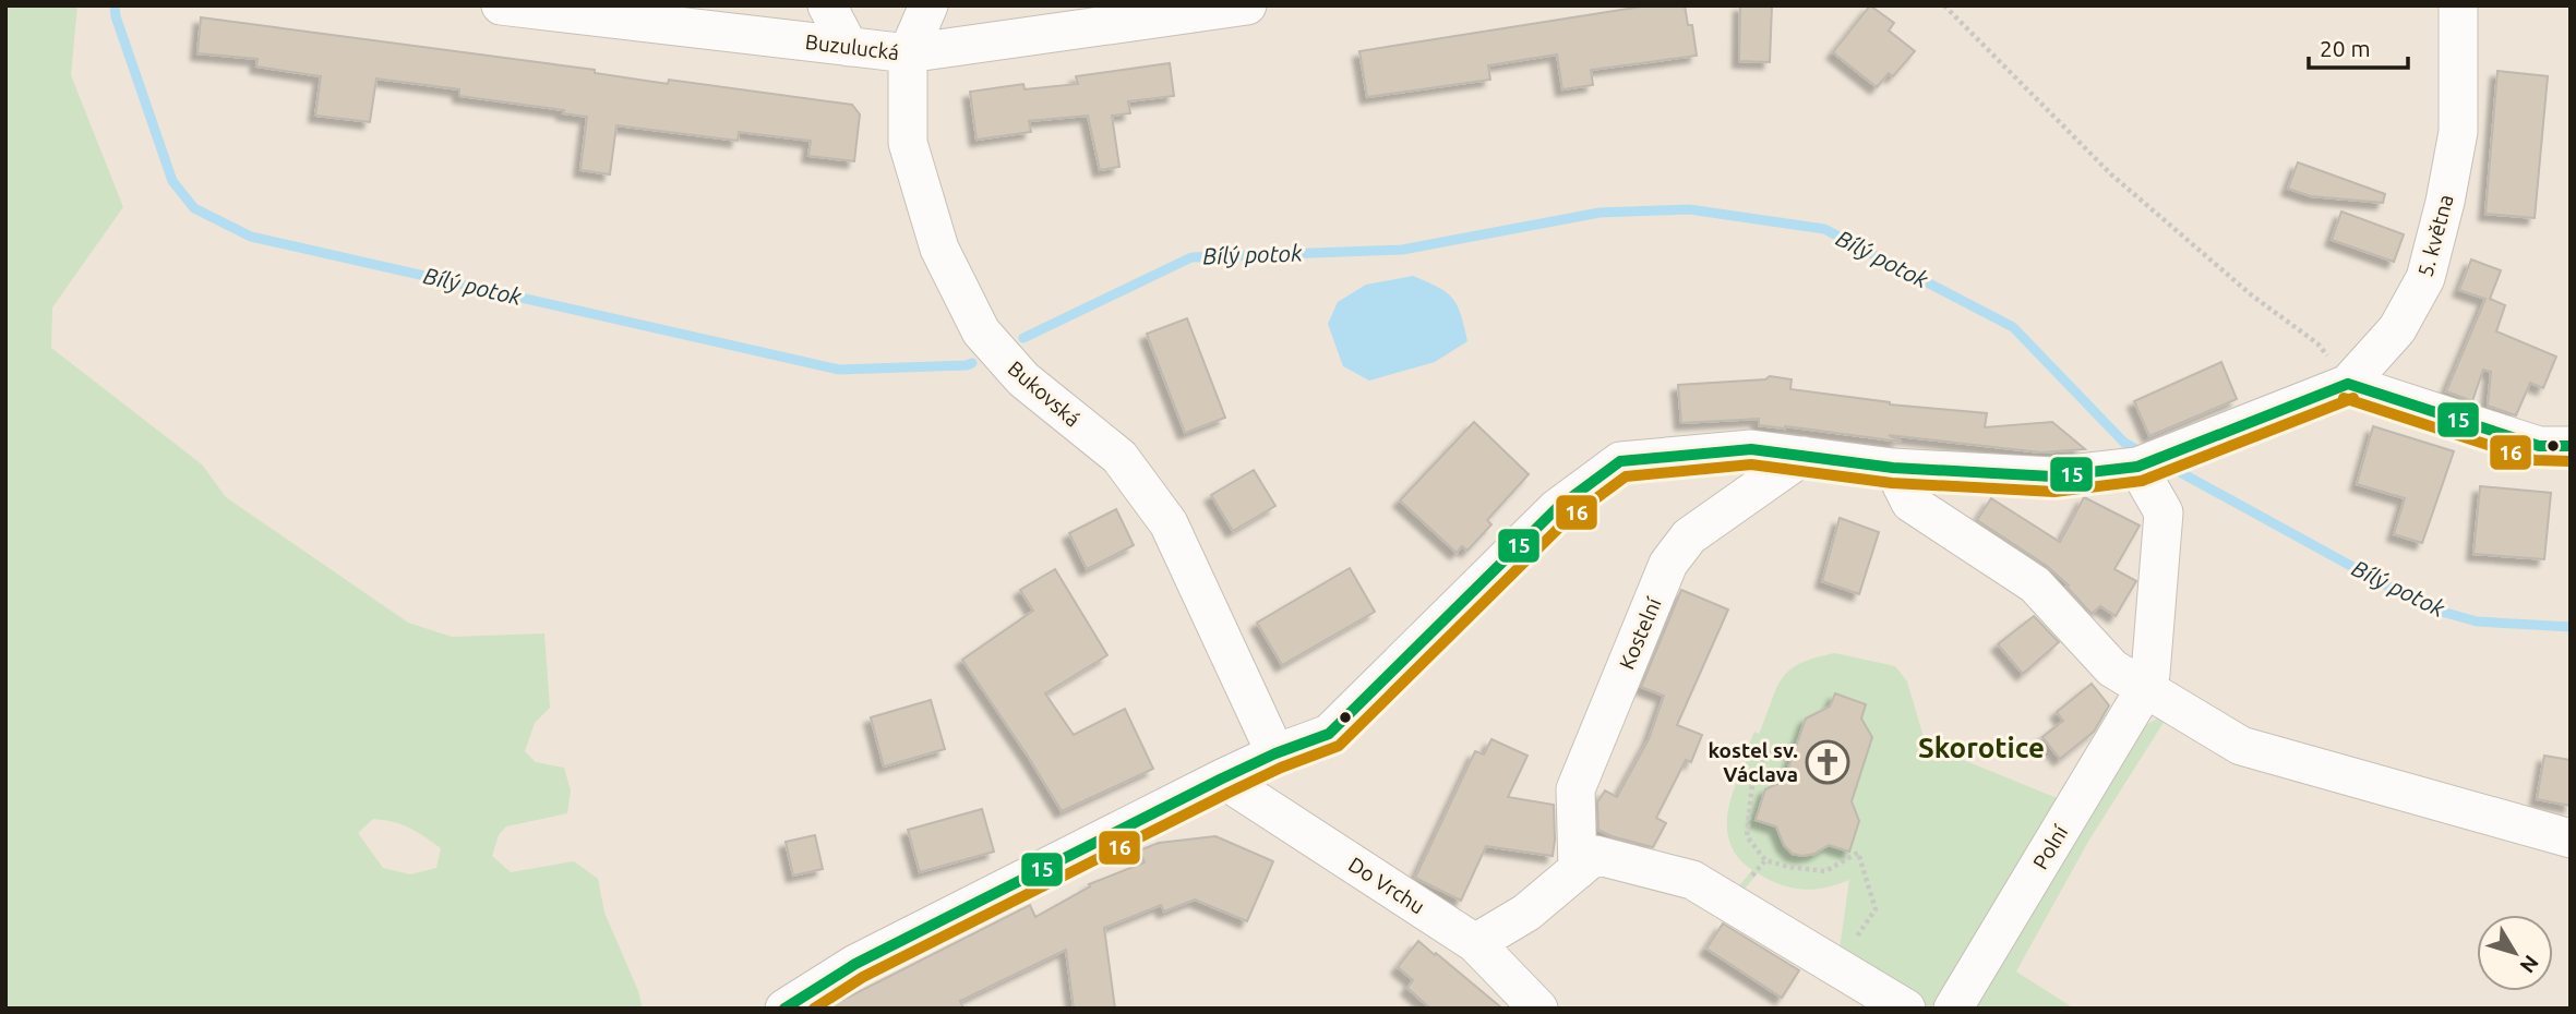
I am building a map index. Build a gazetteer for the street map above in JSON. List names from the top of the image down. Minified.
{"streets":{"street":["Buzulucká","5. května","Bukovská","Kostelní","Polní","Do Vrchu"]},"crossings":[["Buzulucká","Bukovská"],["5. května","Bukovská"],["5. května","Kostelní"],["5. května","Polní"],["5. května","Do Vrchu"]],"districts":["Skorotice"],"water":["Bílý potok"],"places":{"church":["kostel sv. Václava"]},"lines":["transit line 15","transit line 16"],"scale_bar":"20 m","north":"bottom right"}
